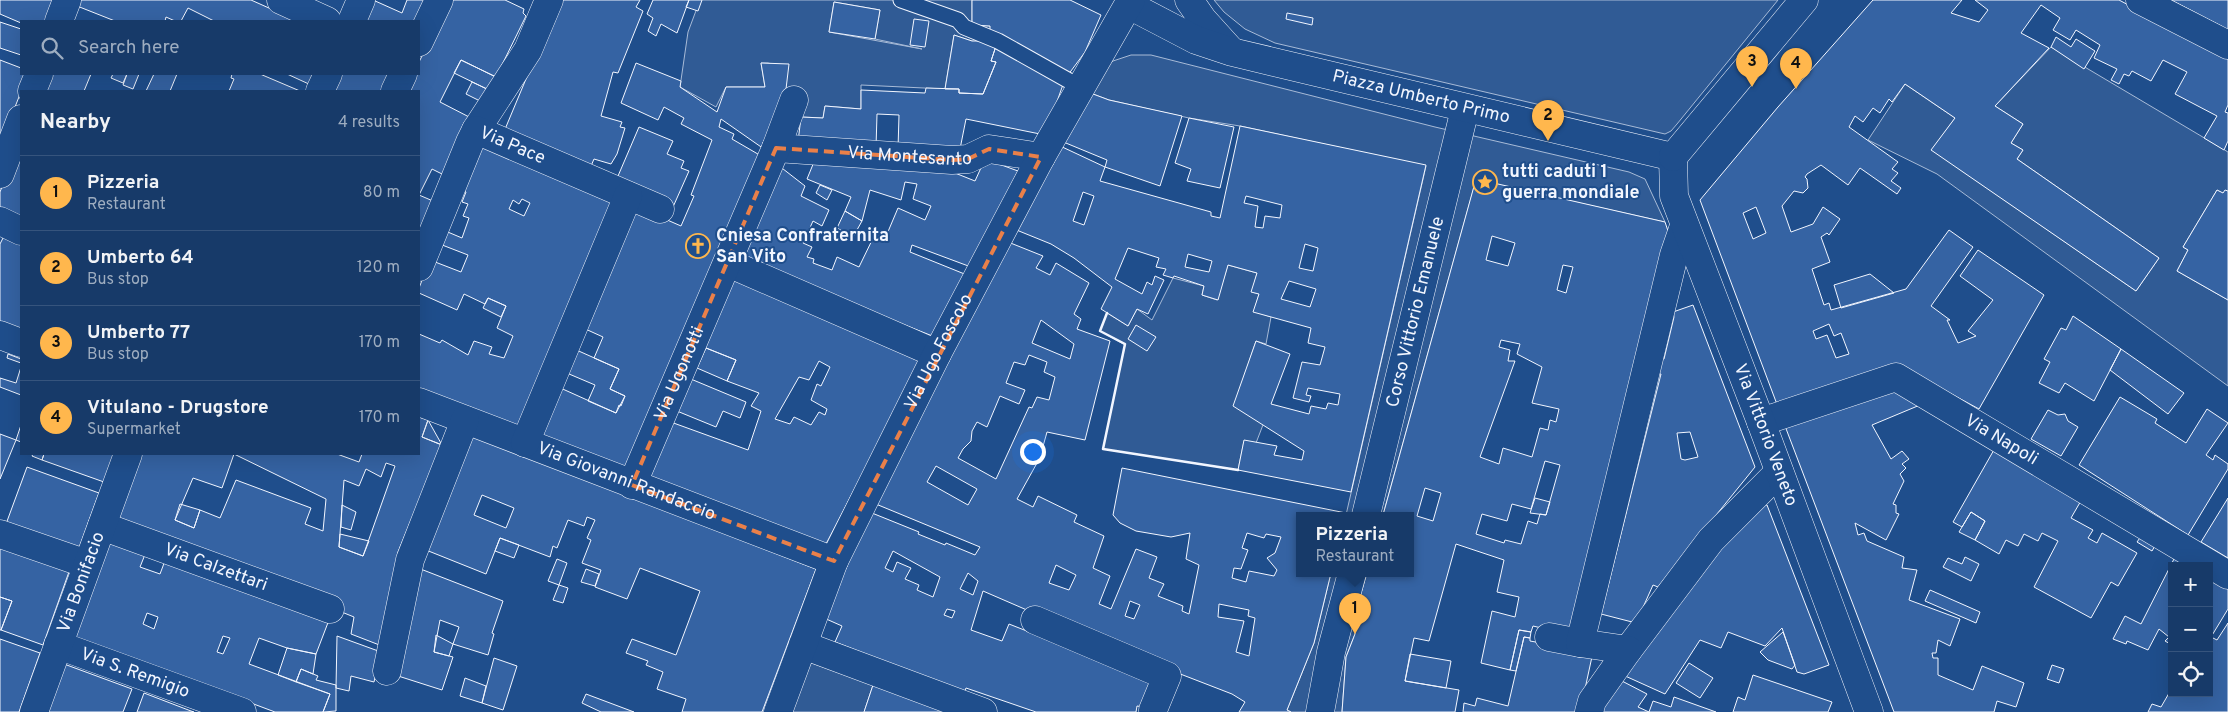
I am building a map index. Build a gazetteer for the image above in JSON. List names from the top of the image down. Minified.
{"streets":{"street":["Piazza Umberto Primo","Via Pace","Via Montesanto","Corso Vittorio Emanuele","Via Ugo Foscolo","Via Ugonotti","Via Vittorio Veneto","Via Napoli","Via Giovanni Randaccio","Via Calzettari","Via Bonifacio","Via S. Remigio"]},"crossings":[["Piazza Umberto Primo","Corso Vittorio Emanuele"],["Piazza Umberto Primo","Via Ugo Foscolo"],["Piazza Umberto Primo","Via Vittorio Veneto"],["Via Montesanto","Via Ugo Foscolo"],["Via Montesanto","Via Ugonotti"],["Via Ugo Foscolo","Via Giovanni Randaccio"],["Via Ugonotti","Via Giovanni Randaccio"],["Via Vittorio Veneto","Via Napoli"],["Via Calzettari","Via Bonifacio"],["Via Bonifacio","Via S. Remigio"]],"places":{"place":["tutti caduti 1 guerra mondiale"],"church":["Cniesa Confraternita San Vito"]},"page":{"search":"Search here","pins":["3","4","2","1"],"heading":["Nearby","4 results"],"list":[{"mark":"1","name":"Pizzeria","note":"Restaurant","value":"80 m"},{"mark":"2","name":"Umberto 64","note":"Bus stop","value":"120 m"},{"mark":"3","name":"Umberto 77","note":"Bus stop","value":"170 m"},{"mark":"4","name":"Vitulano - Drugstore","note":"Supermarket","value":"170 m"}],"popup":["Pizzeria","Restaurant"],"map_buttons":["+","−"]}}
